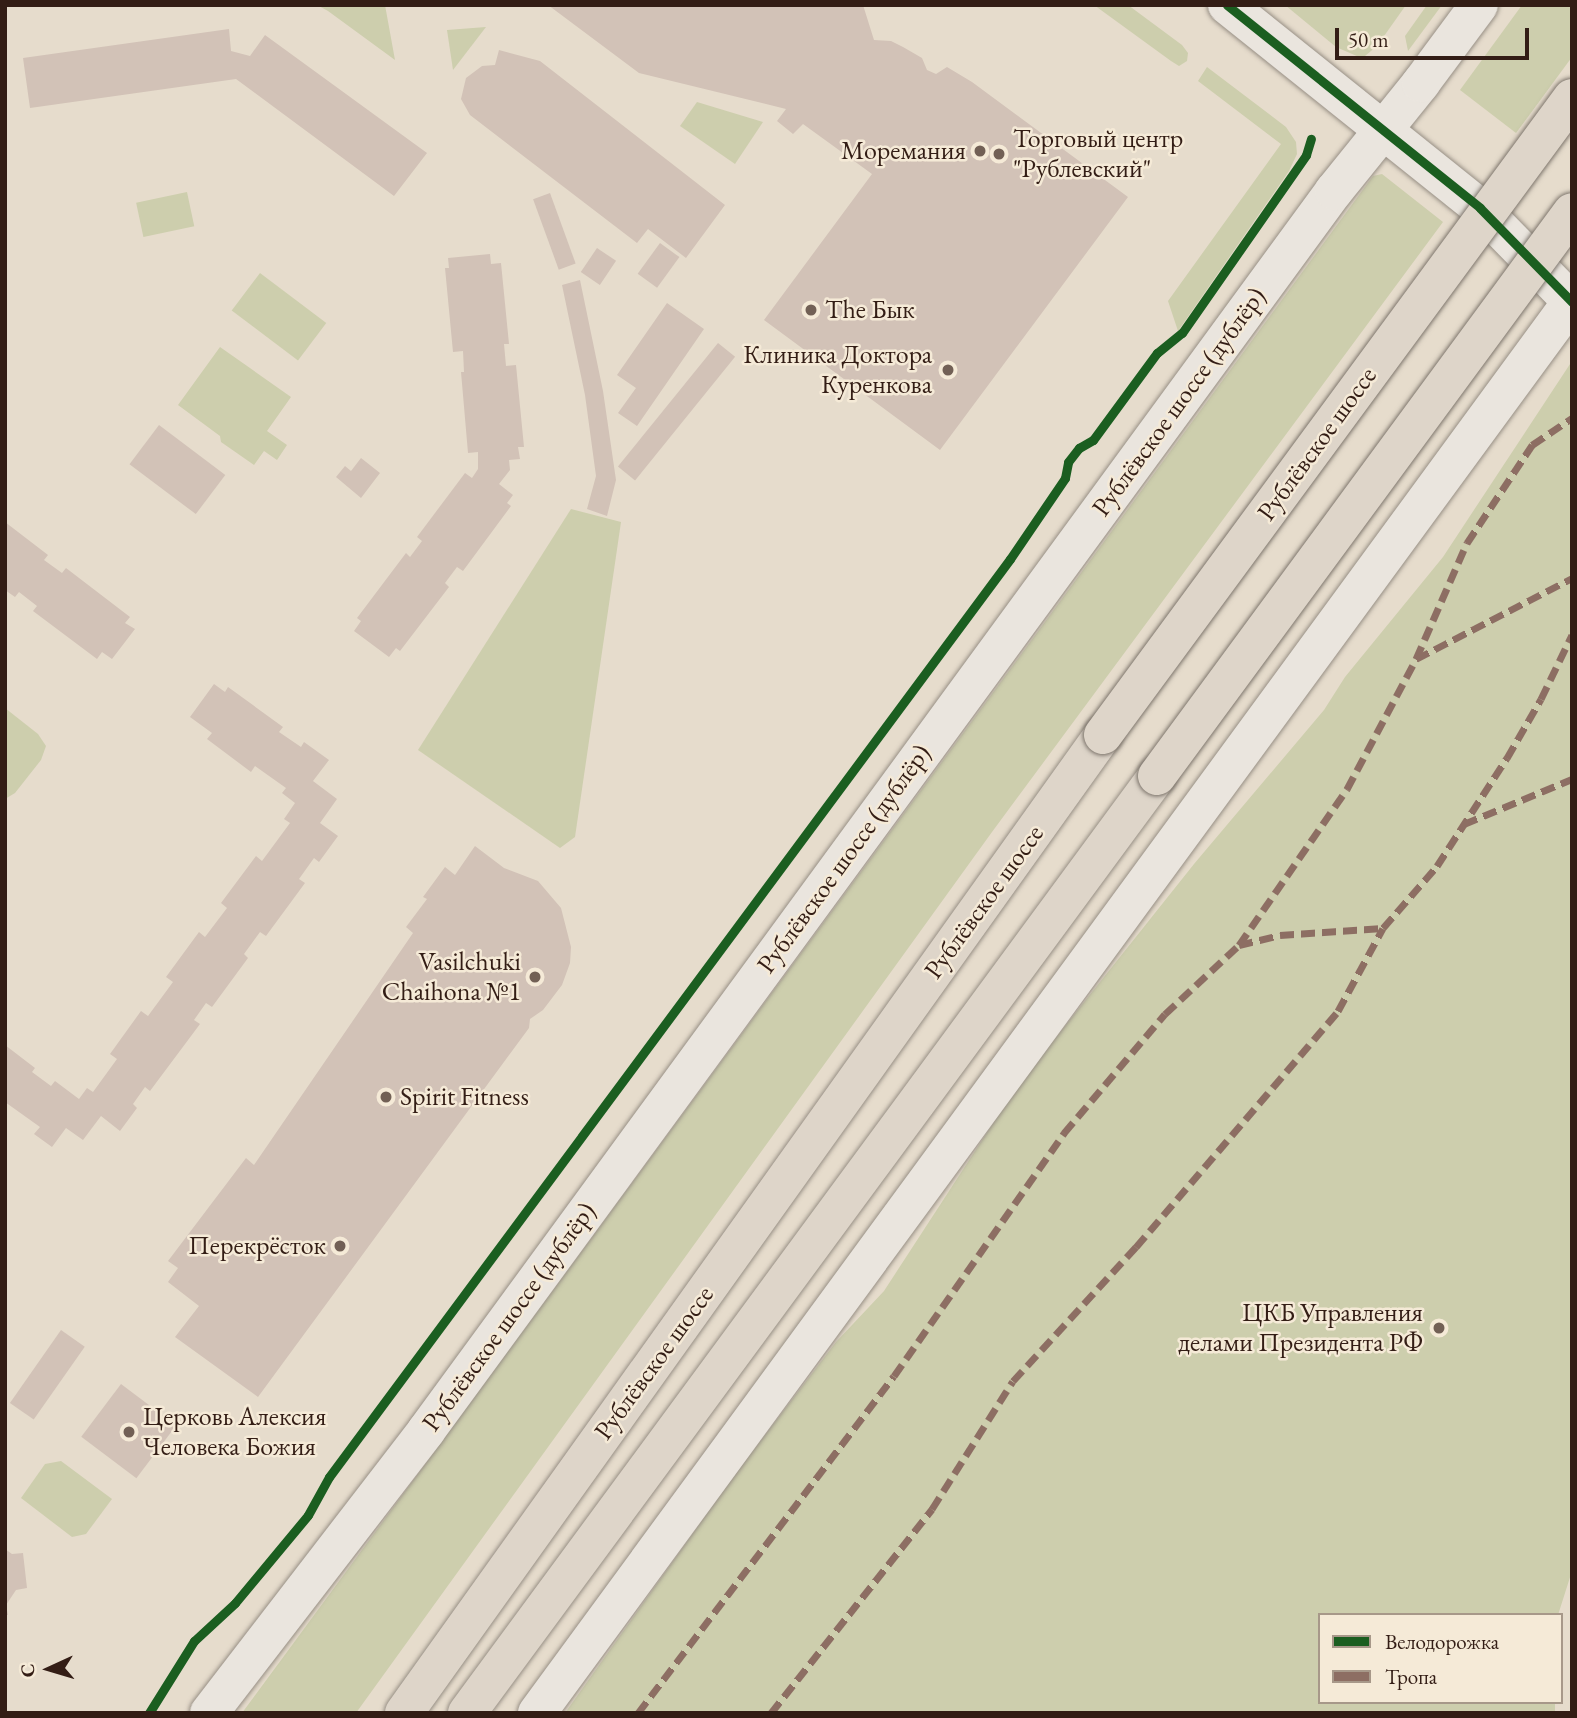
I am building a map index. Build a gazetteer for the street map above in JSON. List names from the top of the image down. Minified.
{"streets":{"main road":["Рублёвское шоссе (дублёр)","Рублёвское шоссе"]},"places":["Моремания","Торговый центр \"Рублевский\"","The Бык","Клиника Доктора Куренкова","Vasilchuki Chaihona №1","Spirit Fitness","Перекрёсток","ЦКБ Управления делами Президента РФ","Церковь Алексия Человека Божия"],"legend":["Велодорожка","Тропа"],"scale_bar":"50 m","north":"left"}
